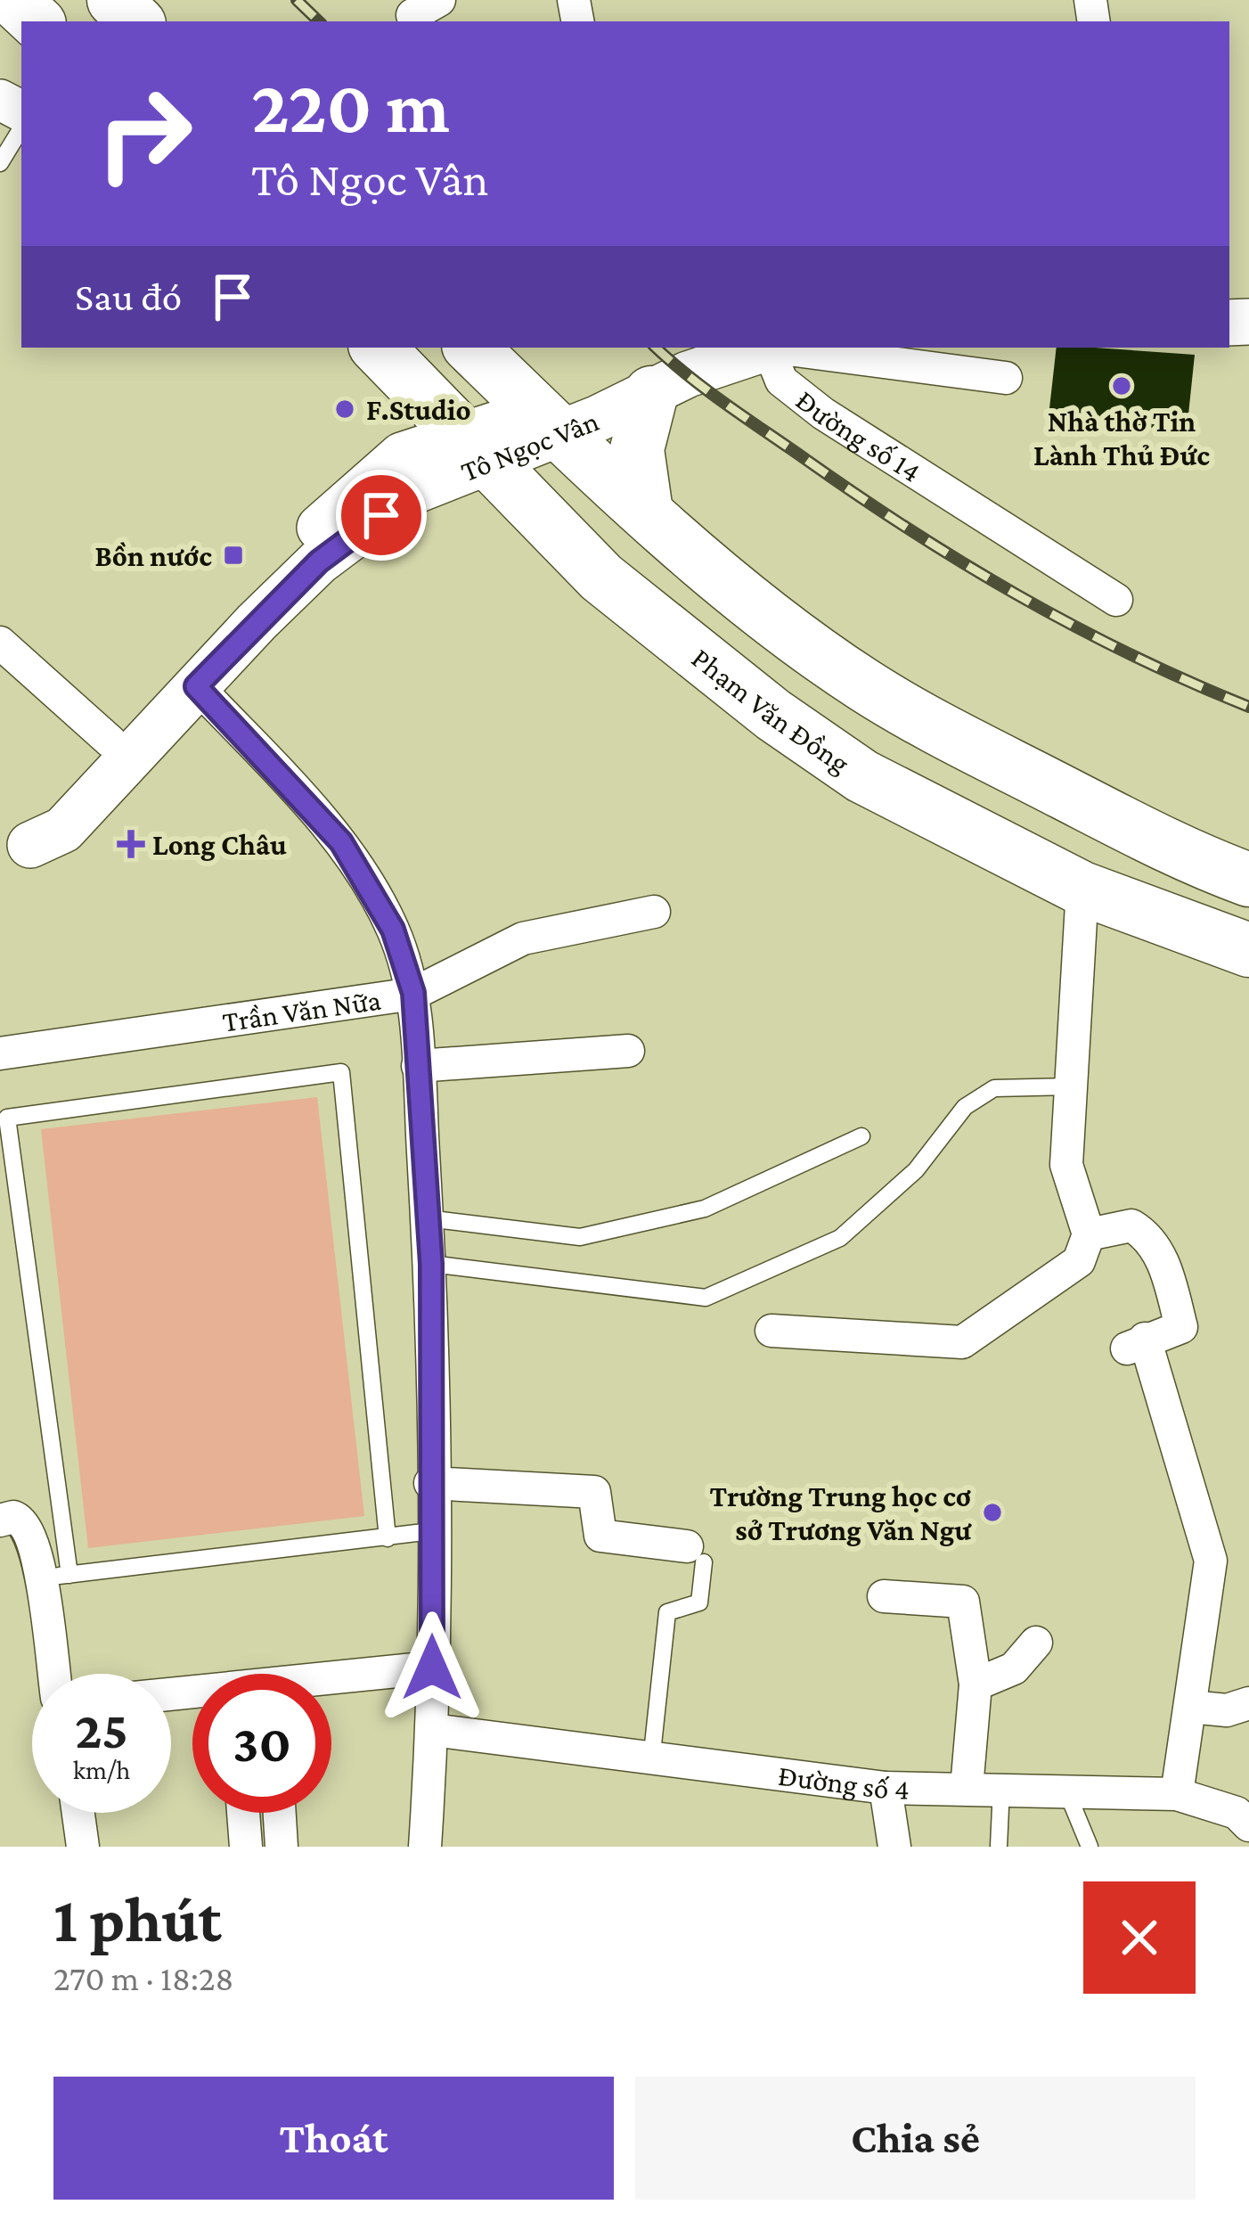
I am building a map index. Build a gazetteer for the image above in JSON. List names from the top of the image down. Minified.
{"streets":{"highway":["Phạm Văn Đồng"],"main road":["Tô Ngọc Vân"],"street":["Đường số 14","Trần Văn Nữa","Đường số 4"]},"crossings":[["Tô Ngọc Vân","Phạm Văn Đồng"]],"places":{"other":["Nhà thờ Tin Lành Thủ Đức","F.Studio","Trường Trung học cơ sở Trương Văn Ngư"],"transit":["Bồn nước"],"health":["Long Châu"]},"page":{"turn":["220 m","Tô Ngọc Vân"],"then":"Sau đó","speed":"25 km/h","limit":"30","heading":["1 phút","270 m · 18:28"],"buttons":["Thoát","Chia sẻ"]}}
